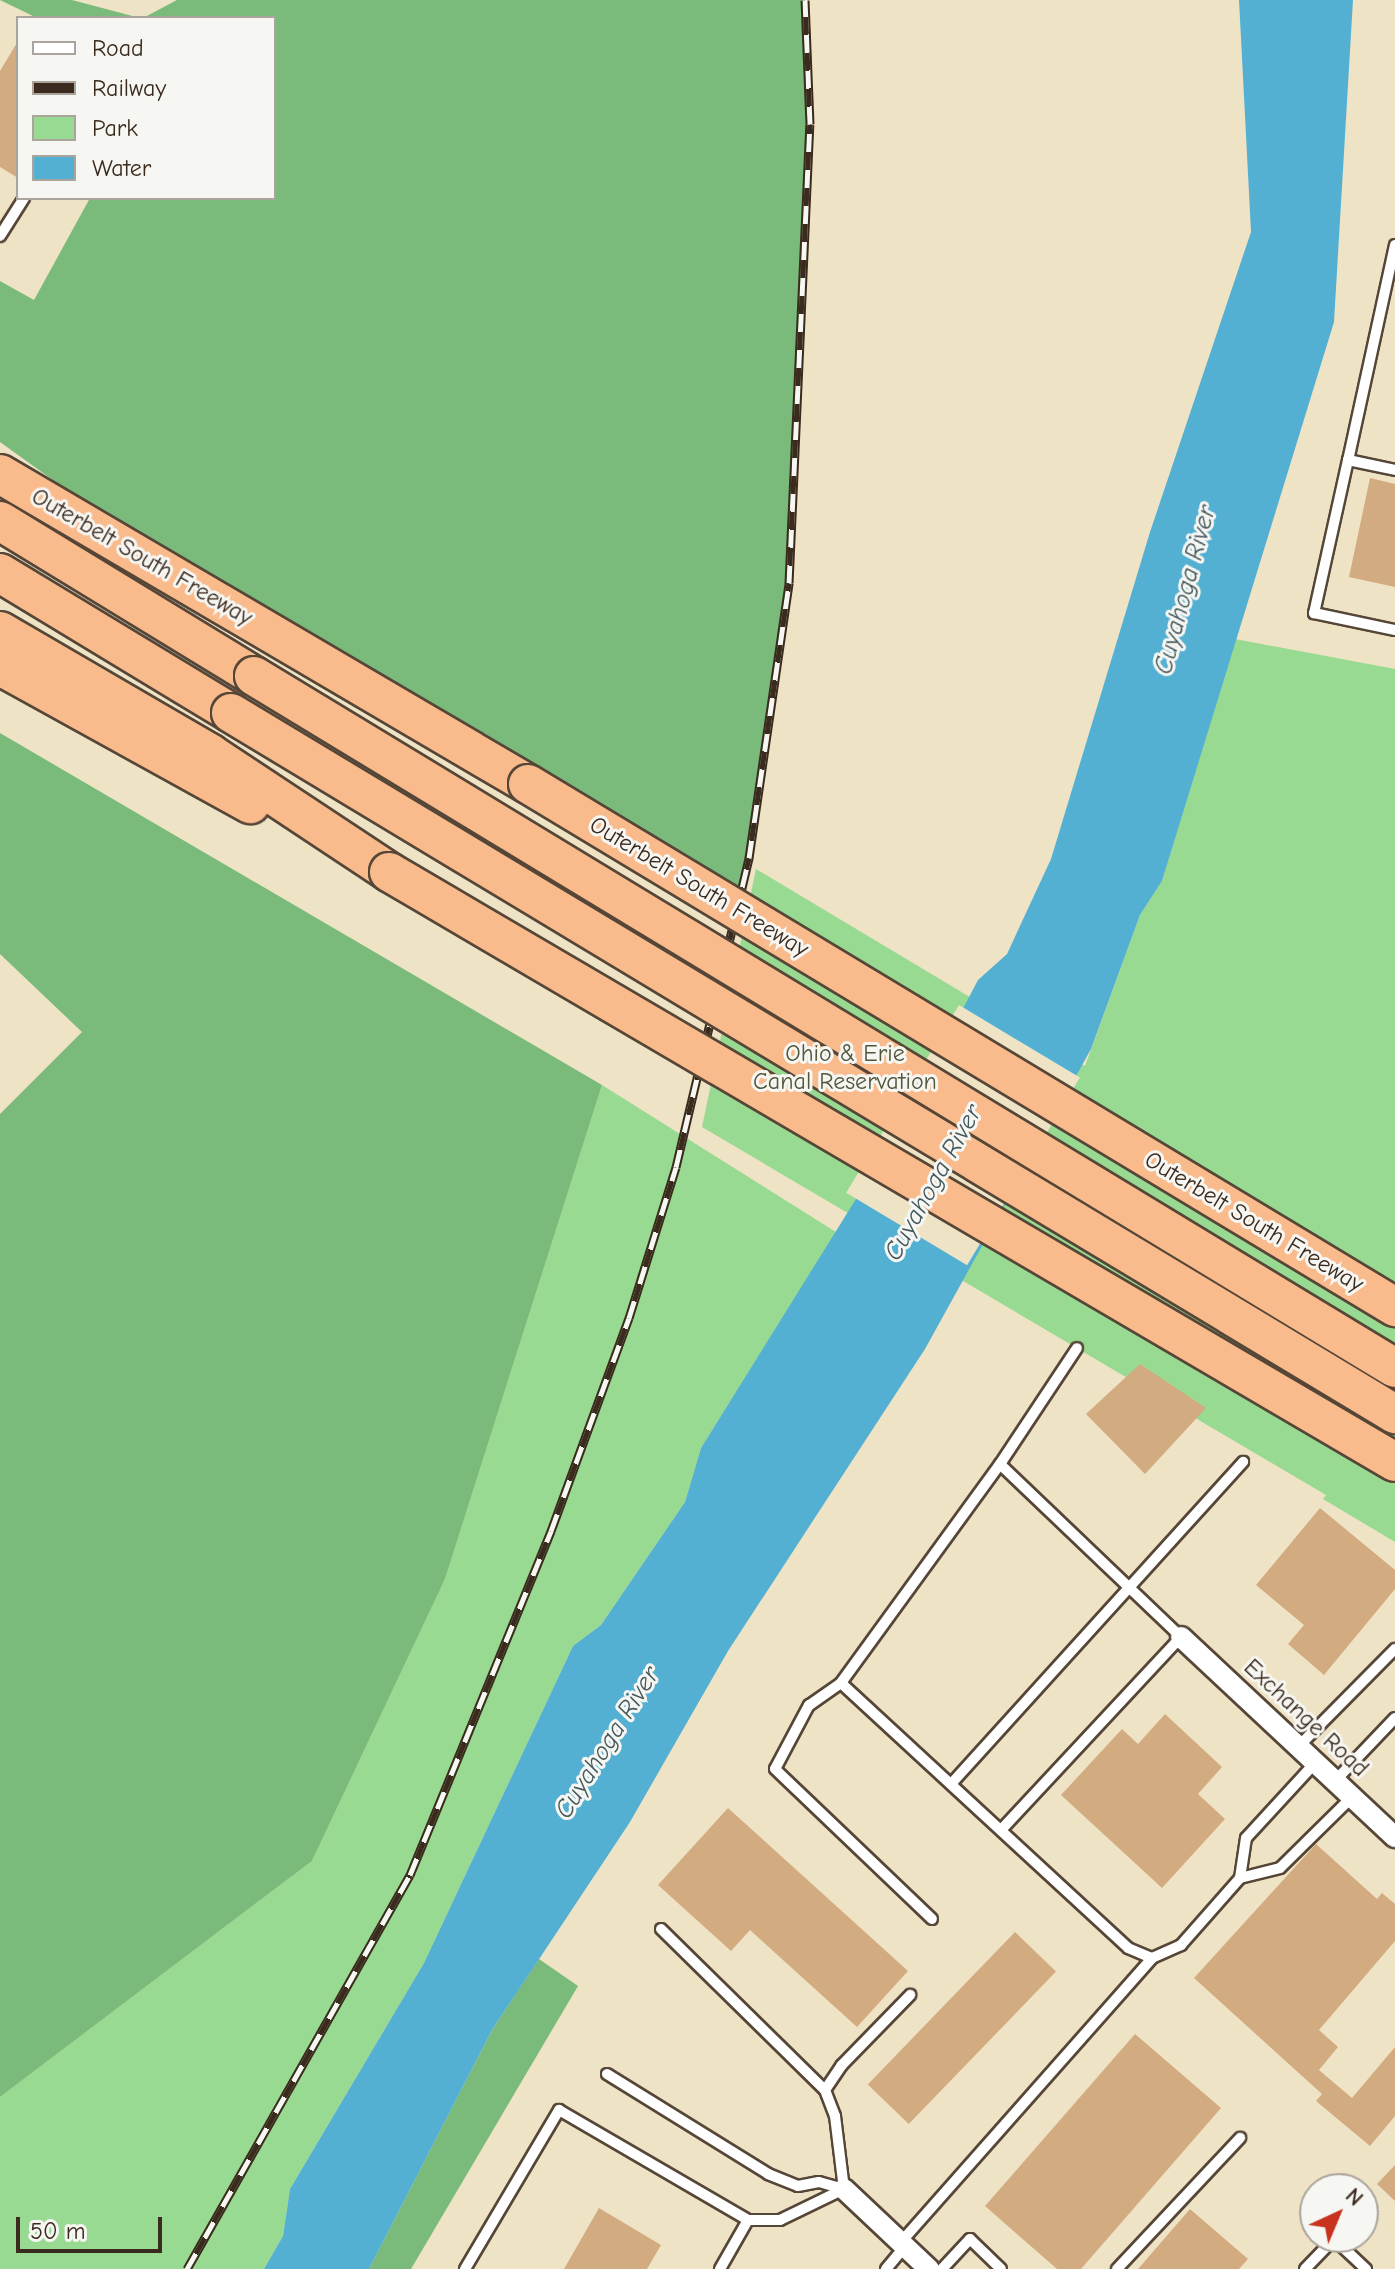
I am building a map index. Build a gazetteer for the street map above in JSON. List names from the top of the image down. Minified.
{"streets":{"highway":["Outerbelt South Freeway"],"street":["Exchange Road"]},"water":["Cuyahoga River"],"parks":["Ohio & Erie Canal Reservation"],"legend":["Road","Railway","Park","Water"],"scale_bar":"50 m","north":"top right"}
